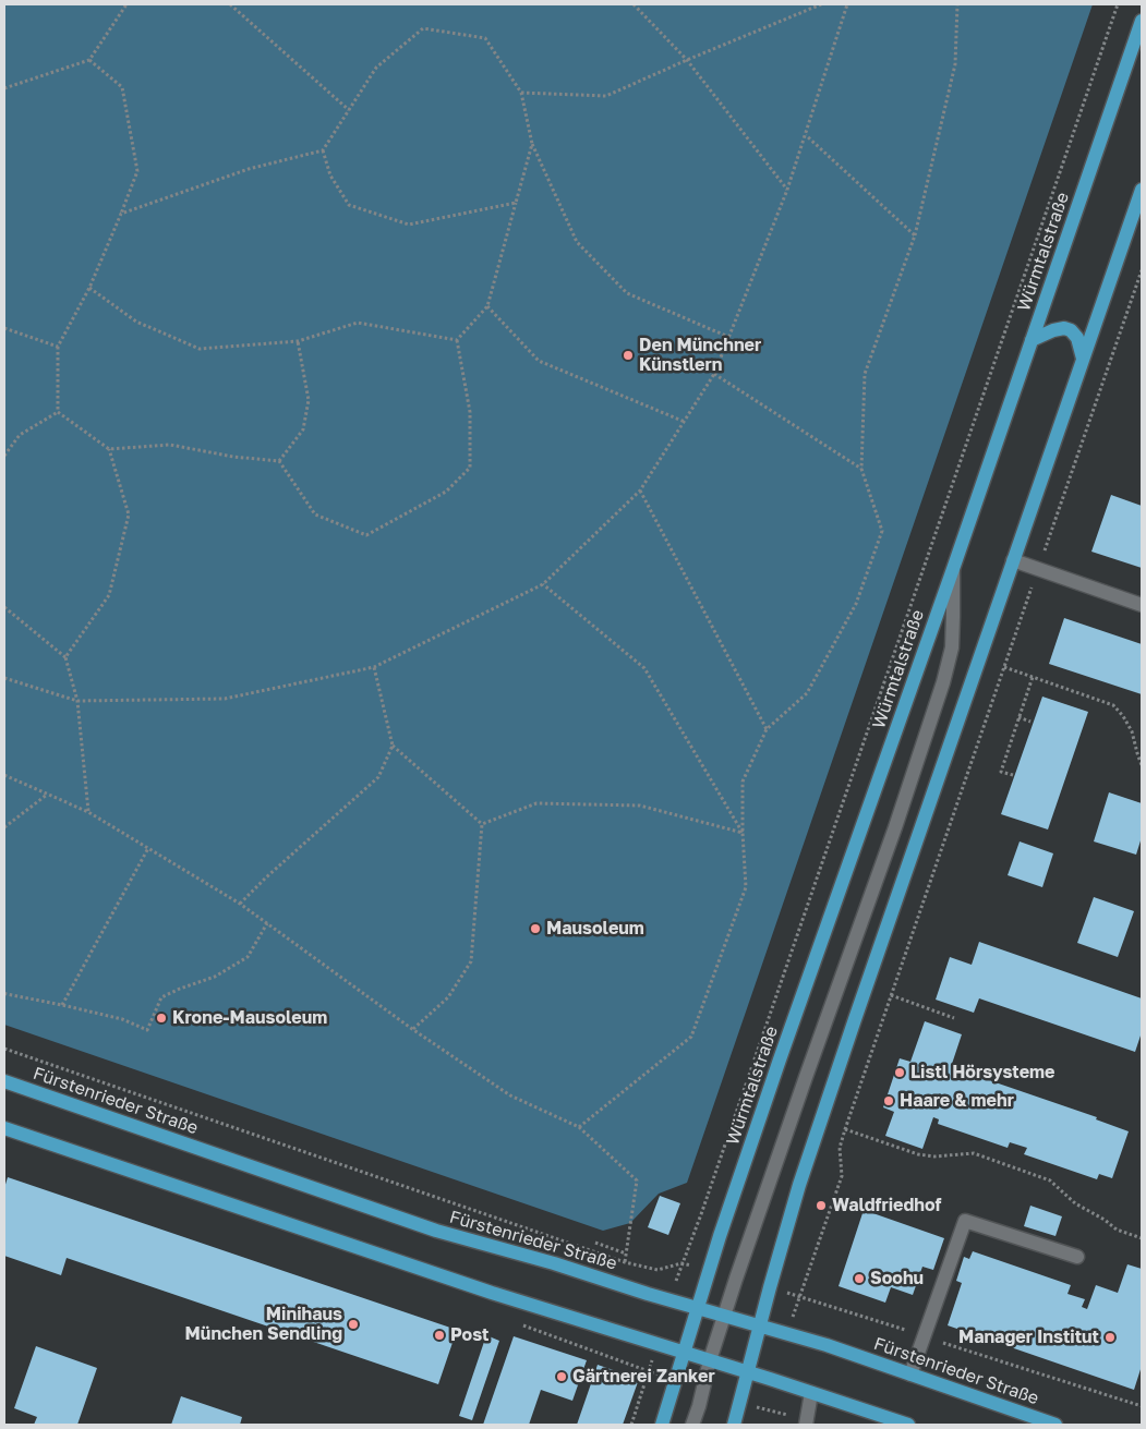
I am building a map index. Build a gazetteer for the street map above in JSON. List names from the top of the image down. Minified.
{"streets":{"main road":["Würmtalstraße","Fürstenrieder Straße"]},"crossings":[["Würmtalstraße","Fürstenrieder Straße"]],"places":["Den Münchner Künstlern","Mausoleum","Krone-Mausoleum","Listl Hörsysteme","Haare & mehr","Waldfriedhof","Soohu","Minihaus München Sendling","Post","Manager Institut","Gärtnerei Zanker"]}
